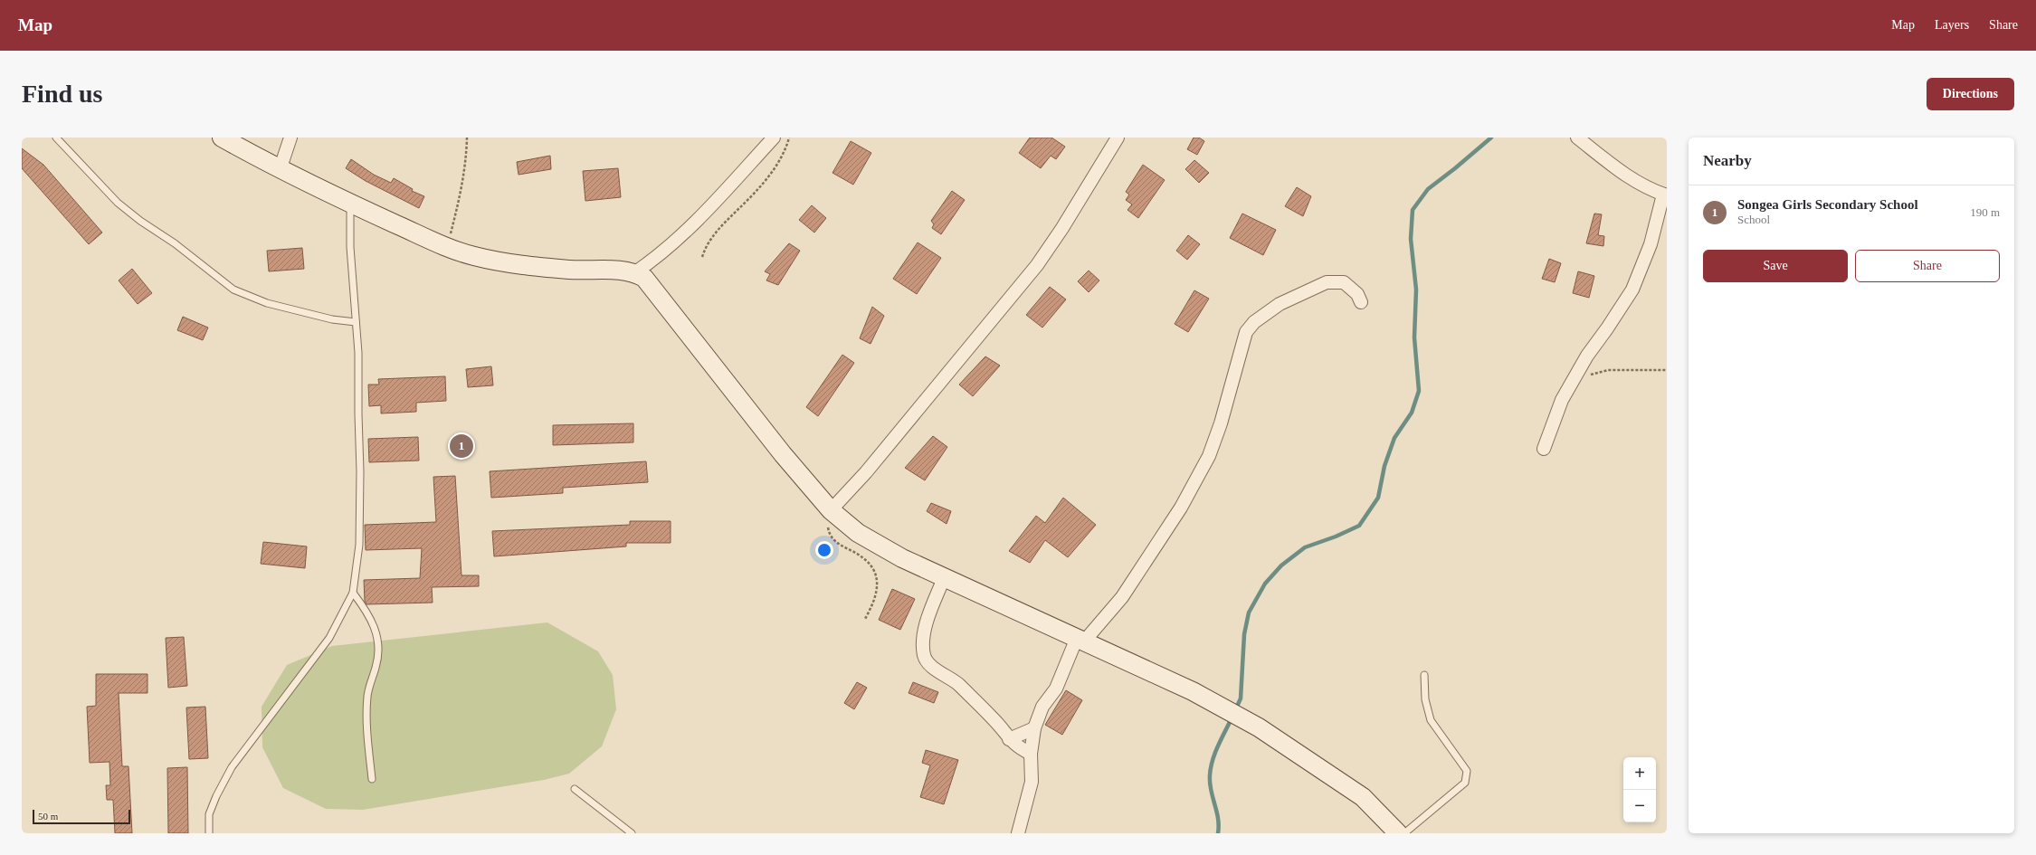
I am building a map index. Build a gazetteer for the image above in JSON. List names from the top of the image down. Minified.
{"scale_bar":"50 m","page":{"header":"Map","nav":["Map","Layers","Share"],"buttons":["Directions",["Save","Share"]],"title":"Find us","heading":"Nearby","list":[{"mark":"1","name":"Songea Girls Secondary School","note":"School","value":"190 m"}],"pins":"1","map_buttons":["+","−"],"scale":"50 m"}}
